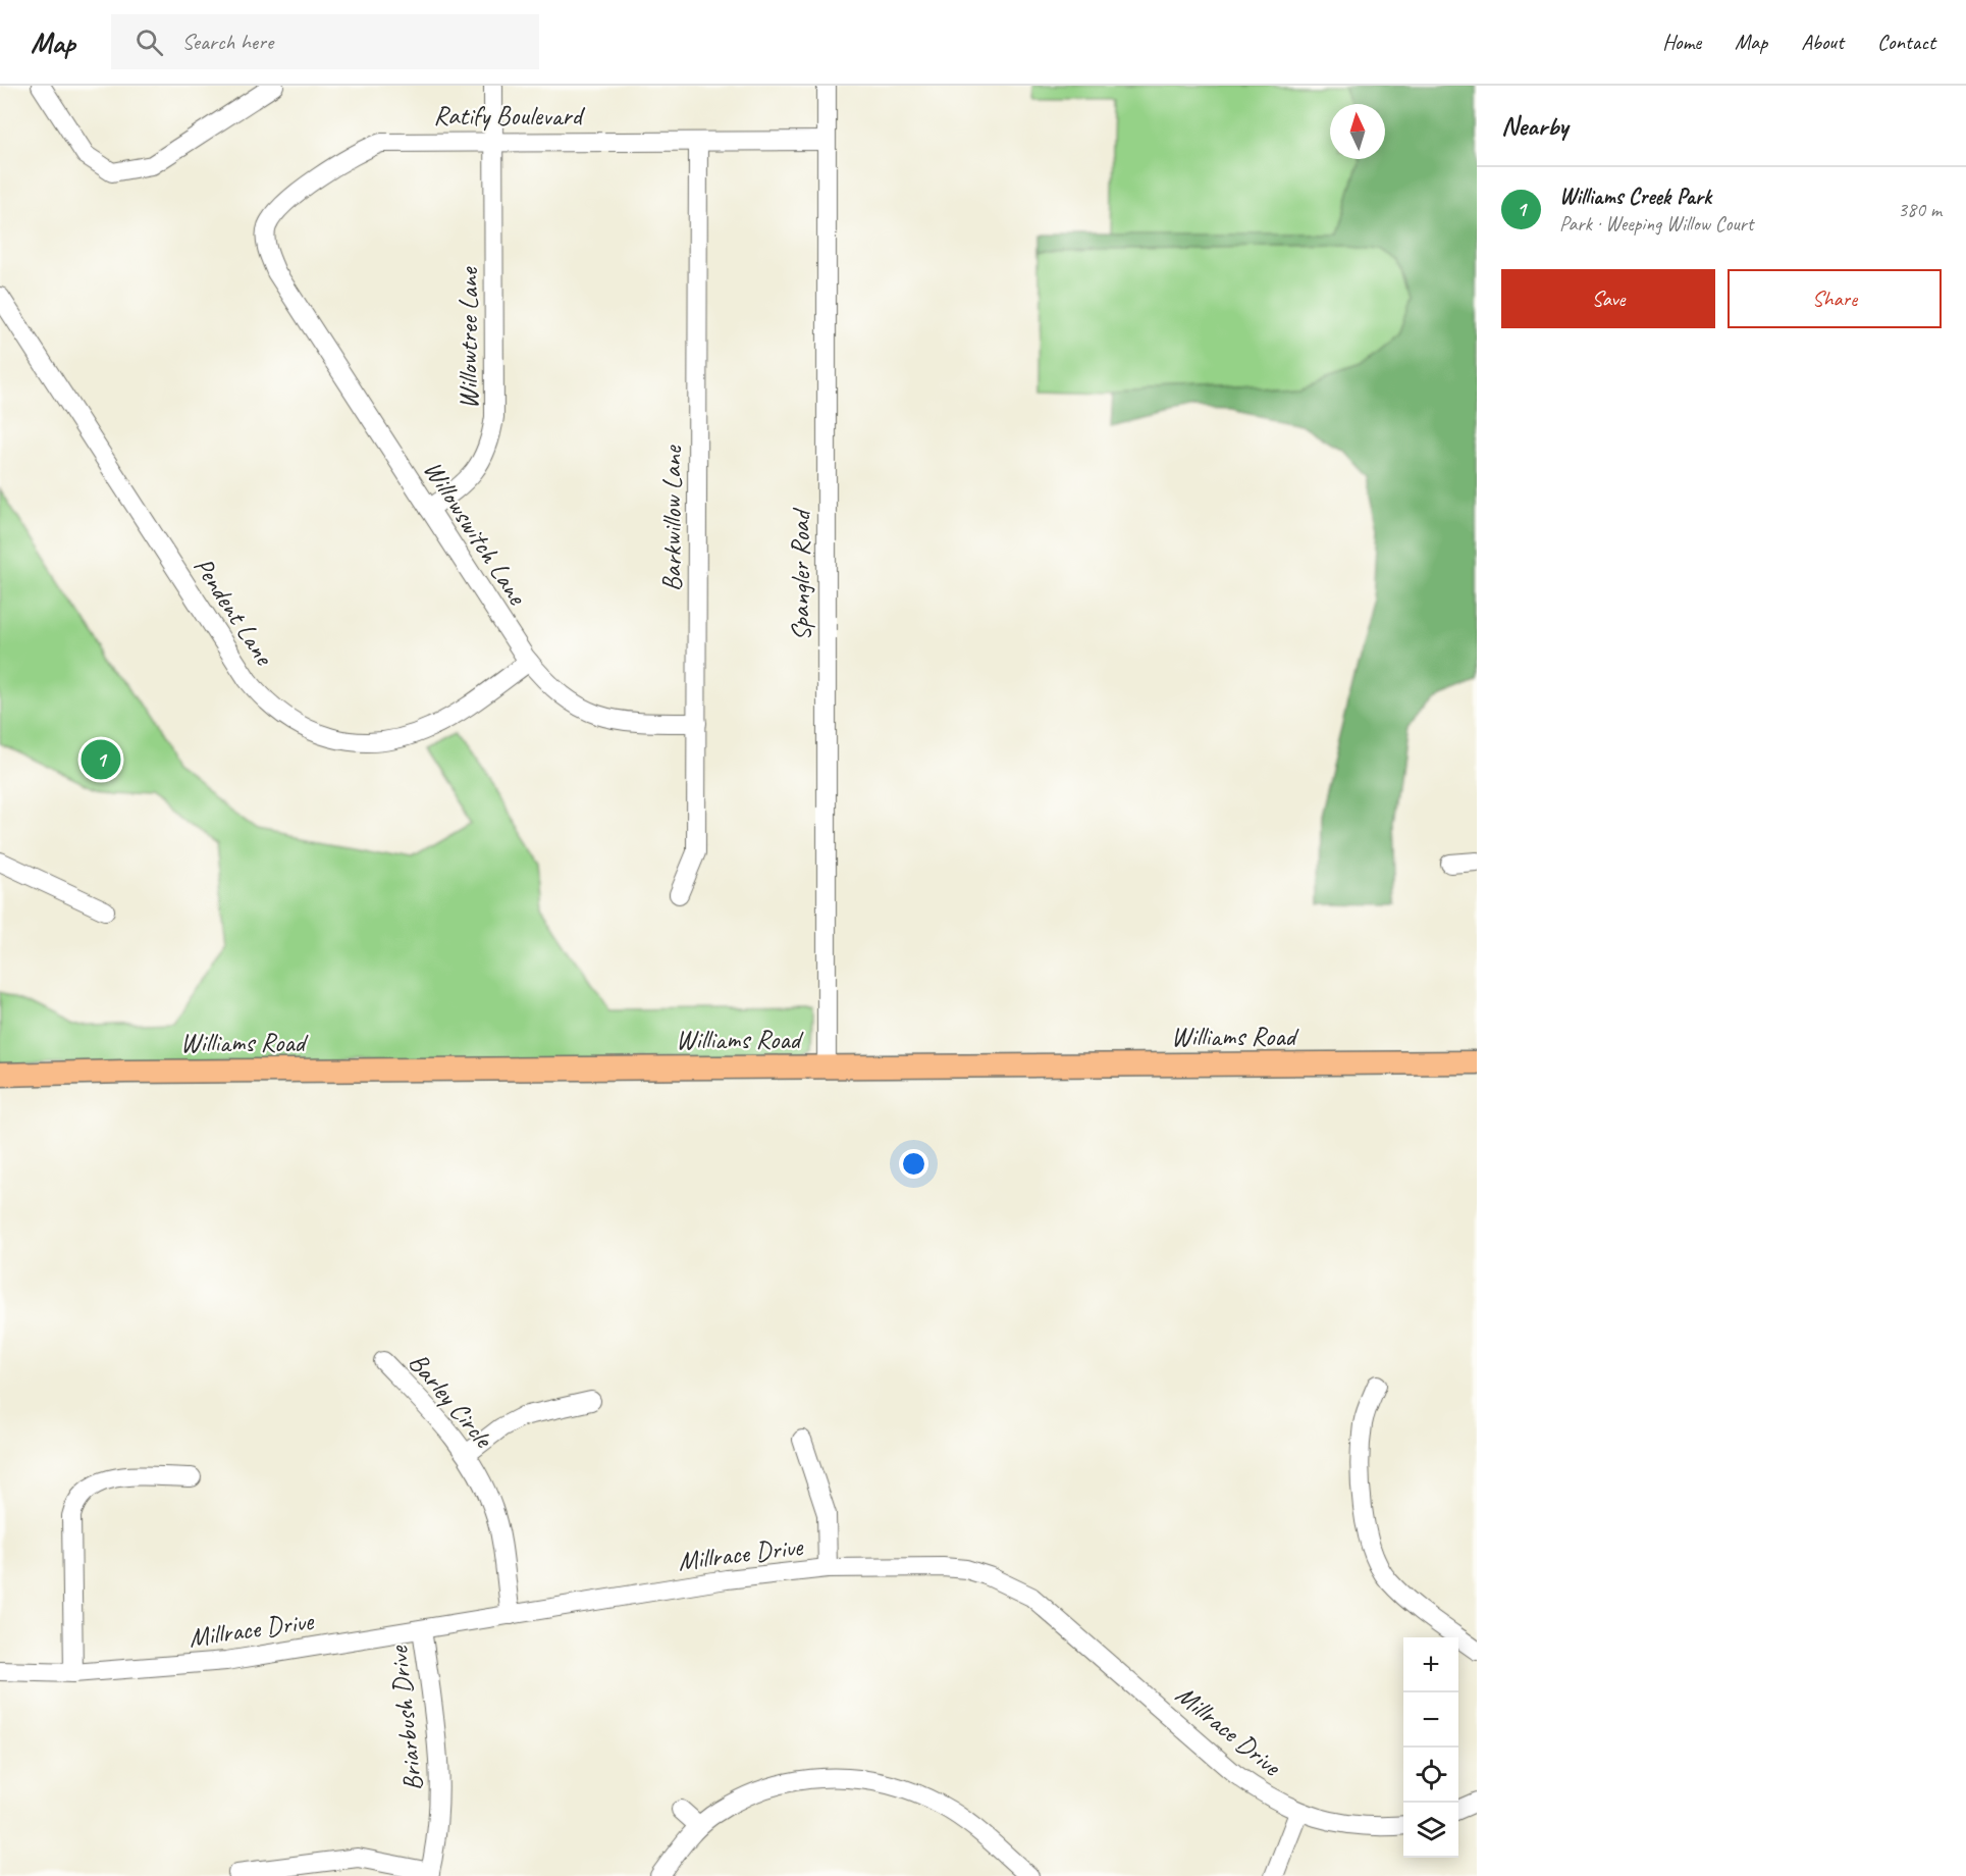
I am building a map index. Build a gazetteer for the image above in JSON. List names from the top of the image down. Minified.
{"streets":{"main road":["Williams Road"],"street":["Ratify Boulevard","Willowtree Lane","Barkwillow Lane","Willowswitch Lane","Spangler Road","Pendent Lane","Barley Circle","Millrace Drive","Briarbush Drive"]},"crossings":[["Ratify Boulevard","Willowtree Lane"],["Ratify Boulevard","Barkwillow Lane"],["Ratify Boulevard","Willowswitch Lane"],["Ratify Boulevard","Spangler Road"],["Willowtree Lane","Willowswitch Lane"],["Barkwillow Lane","Willowswitch Lane"],["Willowswitch Lane","Pendent Lane"],["Spangler Road","Williams Road"],["Barley Circle","Millrace Drive"],["Millrace Drive","Briarbush Drive"]],"north":"top","page":{"header":"Map","search":"Search here","nav":["Home","Map","About","Contact"],"heading":"Nearby","list":[{"mark":"1","name":"Williams Creek Park","note":"Park · Weeping Willow Court","value":"380 m"}],"buttons":["Save","Share"],"pins":"1","map_buttons":["+","−"]}}
